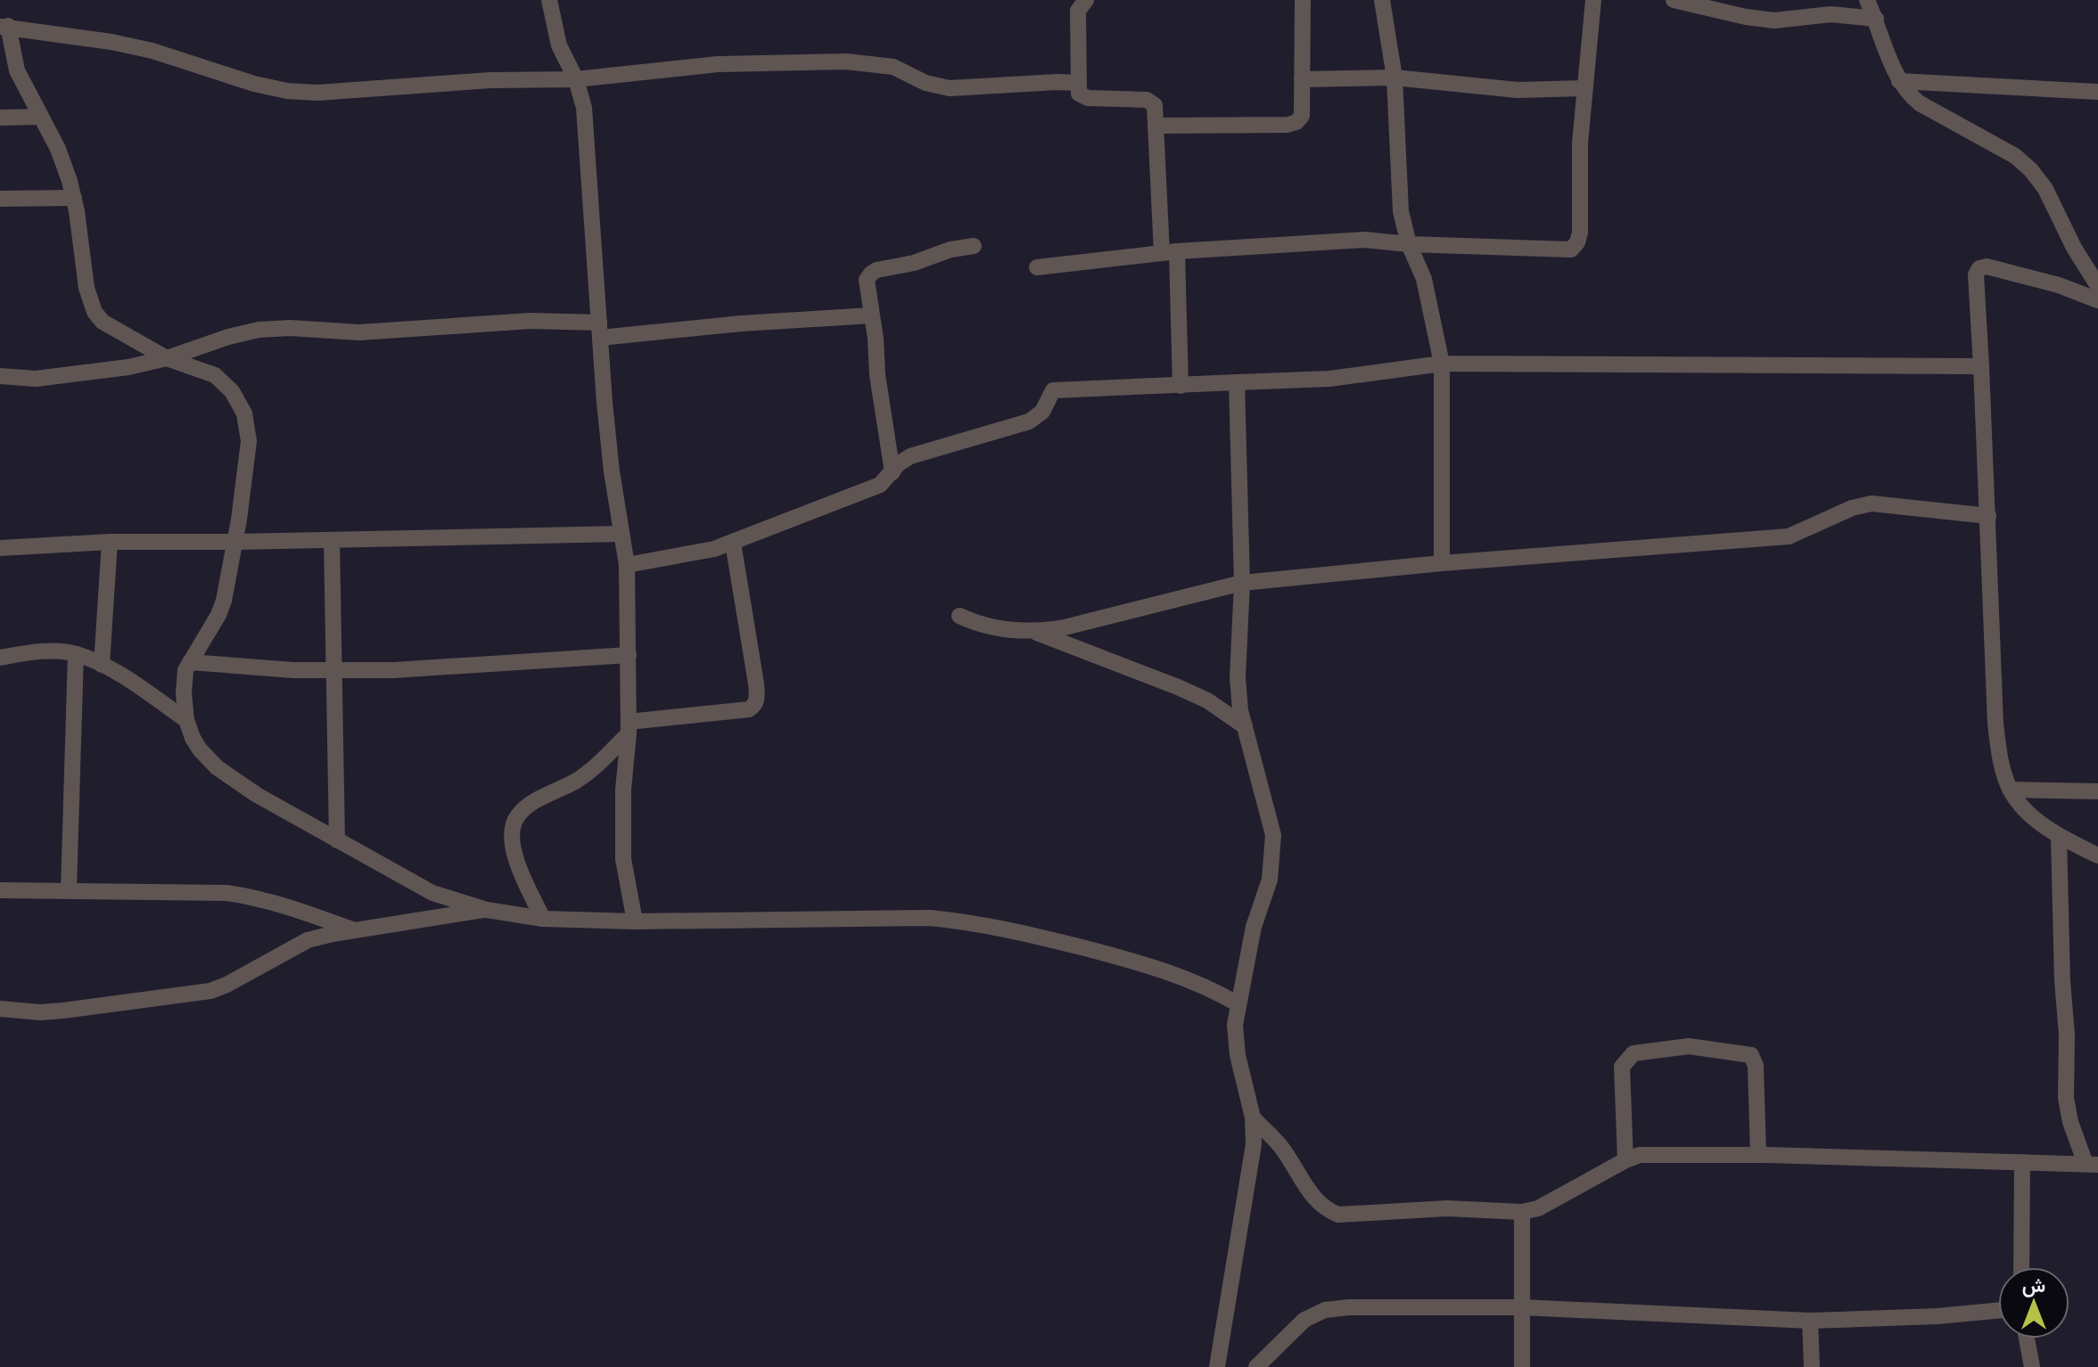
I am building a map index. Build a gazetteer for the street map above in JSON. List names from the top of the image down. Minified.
{"north":"top"}
